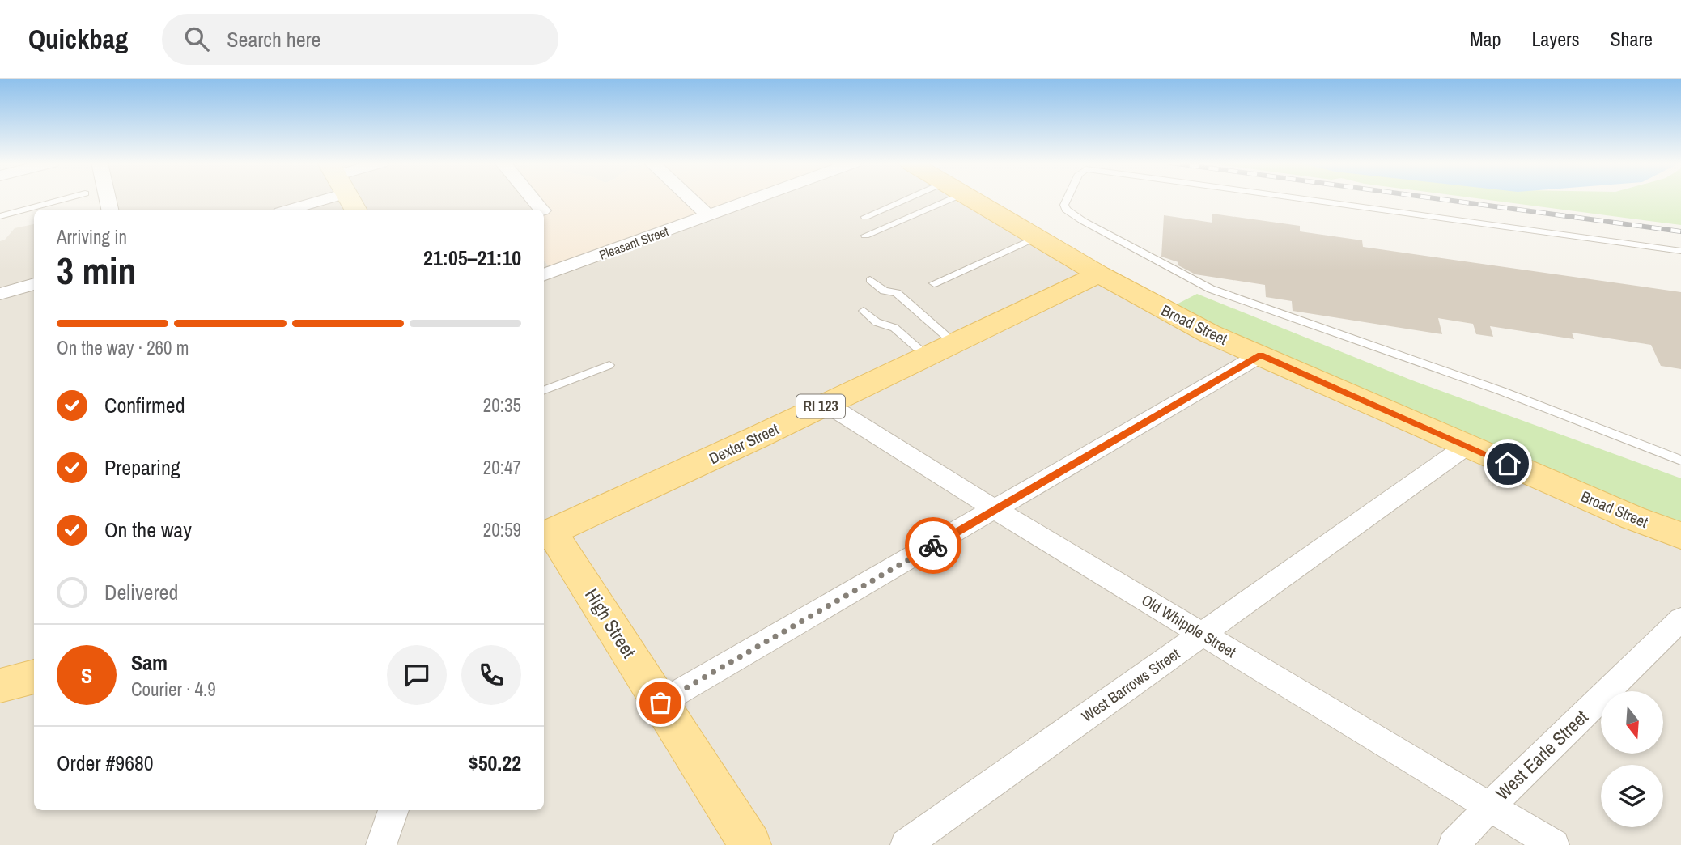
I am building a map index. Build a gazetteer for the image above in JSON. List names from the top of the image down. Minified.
{"streets":{"main road":["Broad Street","RI 123","Dexter Street","High Street"],"street":["Pleasant Street","Old Whipple Street","West Barrows Street","West Earle Street"]},"crossings":[["Broad Street","Dexter Street"],["Broad Street","West Barrows Street"],["Dexter Street","High Street"],["Dexter Street","Old Whipple Street"],["Old Whipple Street","West Barrows Street"],["Old Whipple Street","West Earle Street"]],"north":"bottom","page":{"header":"Quickbag","search":"Search here","nav":["Map","Layers","Share"],"heading":["3 min","Arriving in","21:05–21:10"],"panel":["Sam","Courier · 4.9","Order #9680","$50.22"],"bar":"On the way · 260 m","list":[["Confirmed","20:35"],["Preparing","20:47"],["On the way","20:59"],"Delivered"],"round":"S"}}
